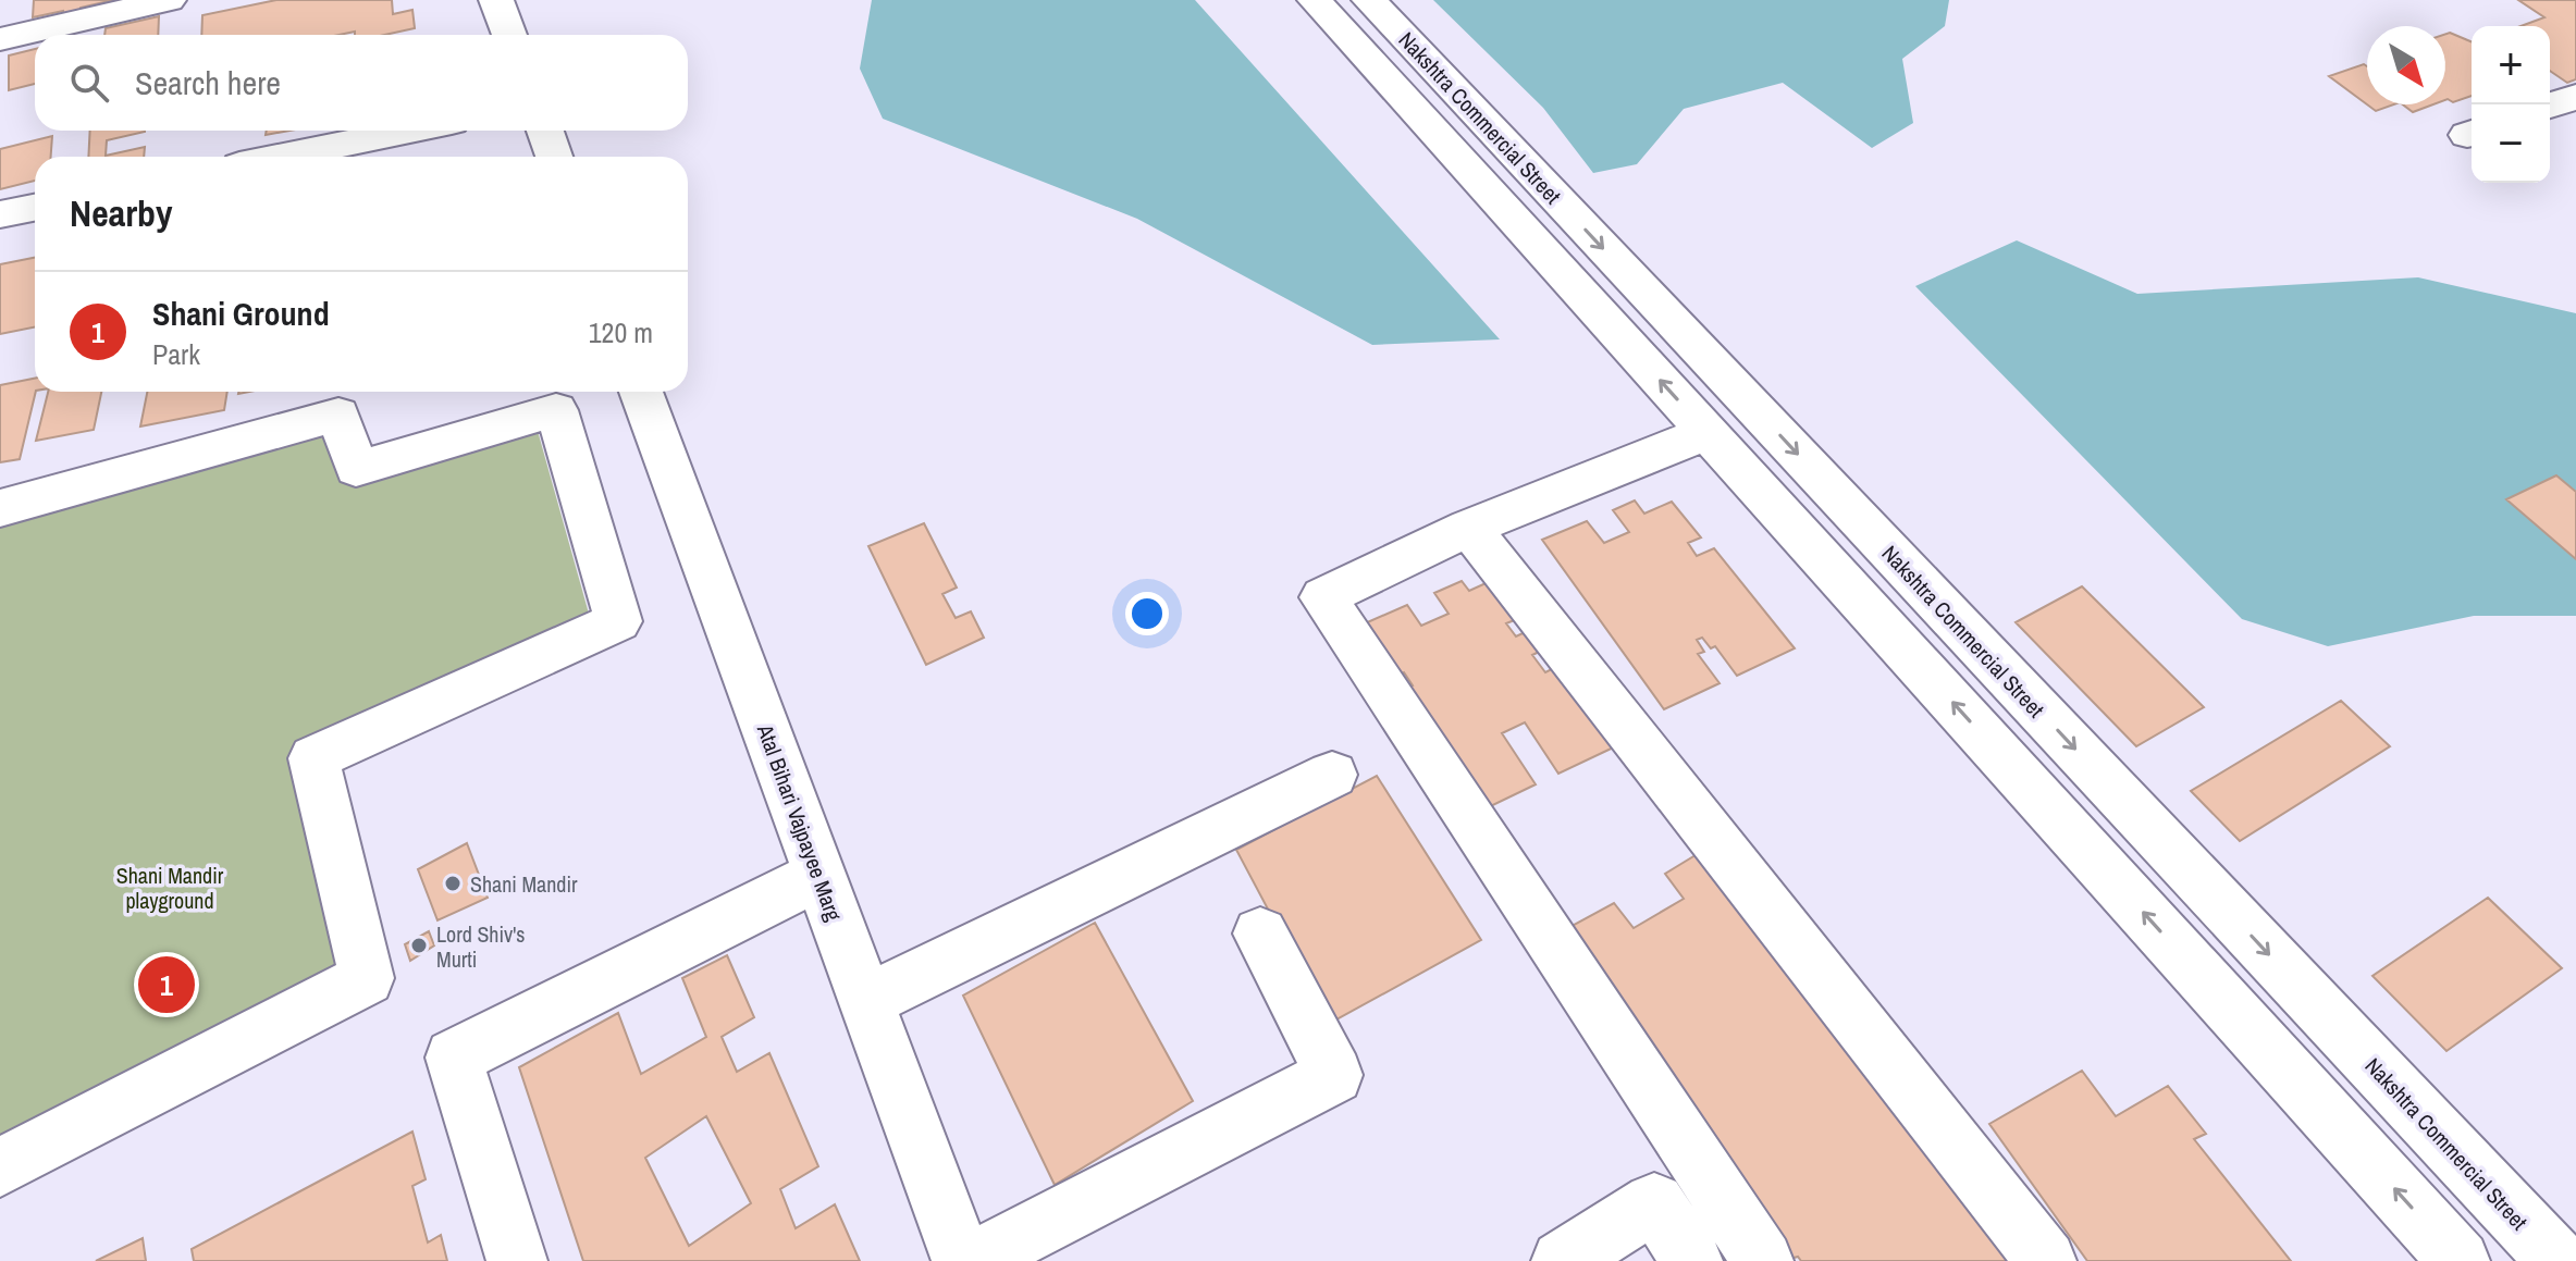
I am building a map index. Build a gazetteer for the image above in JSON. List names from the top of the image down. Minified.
{"streets":{"street":["Nakshtra Commercial Street","Atal Bihari Vajpayee Marg"]},"parks":["Shani Mandir playground"],"places":["Shani Mandir","Lord Shiv's Murti"],"north":"bottom right","page":{"map_buttons":["+","−"],"search":"Search here","heading":"Nearby","list":[{"mark":"1","name":"Shani Ground","note":"Park","value":"120 m"}],"pins":"1"}}
